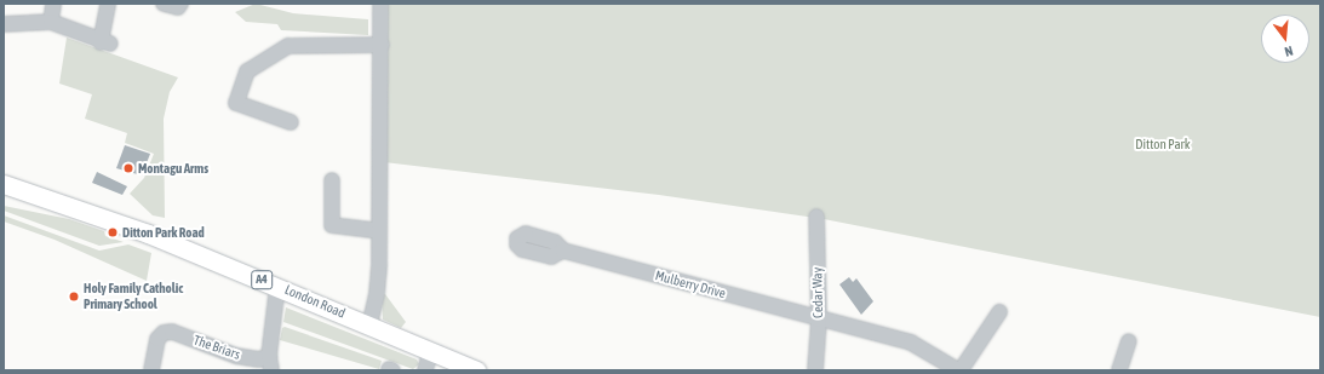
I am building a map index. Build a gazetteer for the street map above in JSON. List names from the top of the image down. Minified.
{"streets":{"main road":["A4","London Road"],"street":["Mulberry Drive","Cedar Way","The Briars"]},"crossings":[["Mulberry Drive","Cedar Way"]],"parks":["Ditton Park"],"places":["Montagu Arms","Ditton Park Road","Holy Family Catholic Primary School"],"north":"bottom"}
